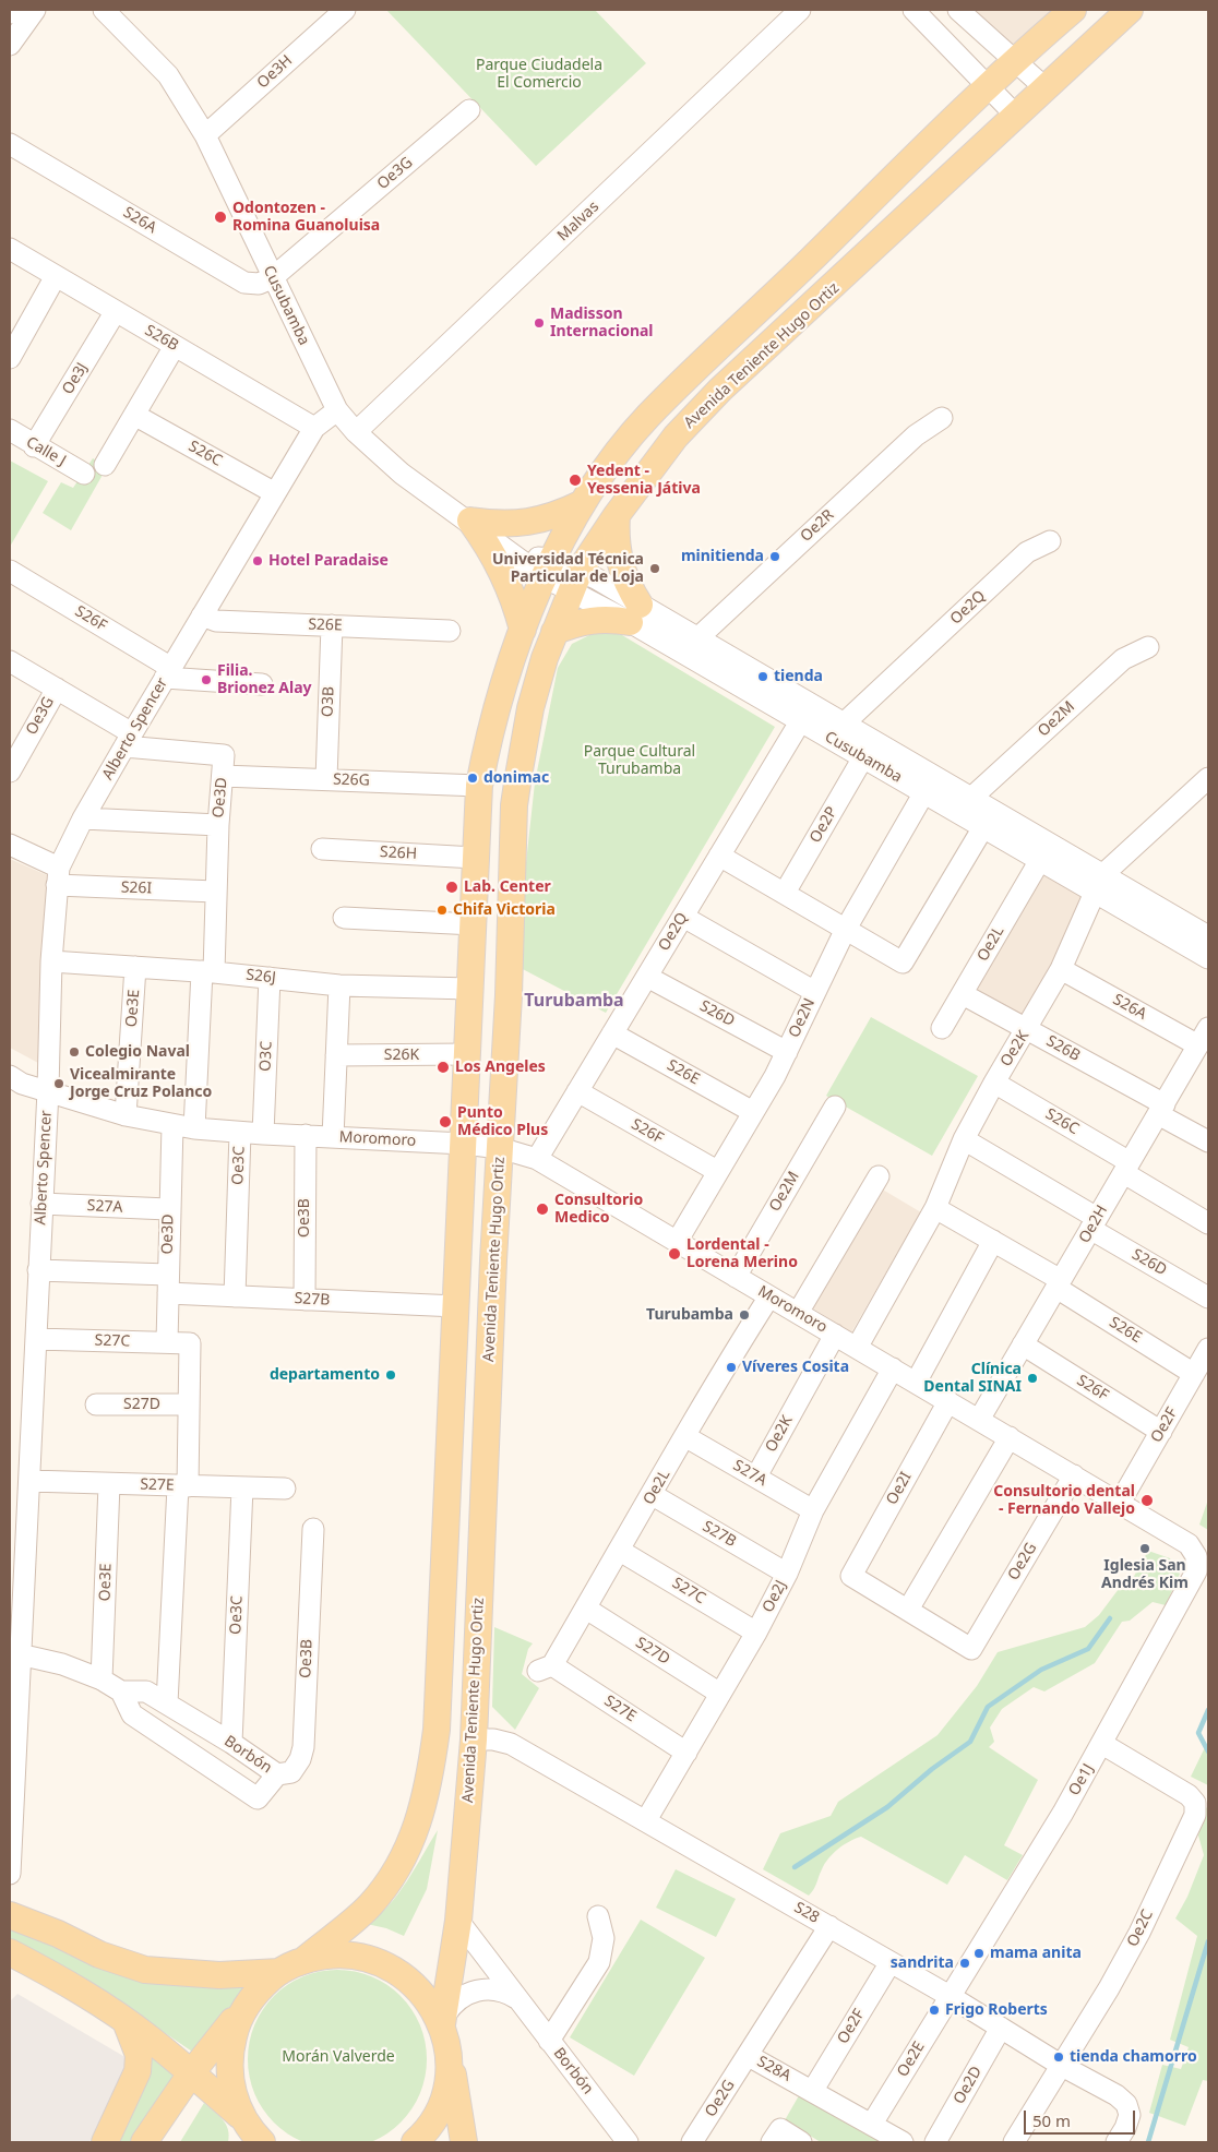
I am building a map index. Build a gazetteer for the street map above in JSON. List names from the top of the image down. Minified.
{"streets":{"main road":["Avenida Teniente Hugo Ortiz"],"street":["Oe3H","Oe3G","S26A","Malvas","Cusubamba","S26B","Oe3J","Calle J","S26C","Oe2R","Oe2Q","S26F","S26E","O3B","Oe2M","Alberto Spencer","S26G","Oe3D","Oe2P","S26H","S26I","Oe2L","S26J","Oe3E","S26D","Oe2N","Oe2K","S26K","O3C","Moromoro","Oe3C","S27A","Oe3B","Oe2H","S27B","S27C","S27D","Oe2F","S27E","Oe2I","Oe2G","Oe2J","Borbón","Oe1J","S28","Oe2C","Oe2E","S28A","Oe2D"]},"crossings":[["Oe3H","Cusubamba"],["Oe3G","S26A"],["Oe3G","Cusubamba"],["S26A","Cusubamba"],["S26A","Oe2K"],["S26A","Oe2H"],["Malvas","Cusubamba"],["Cusubamba","Avenida Teniente Hugo Ortiz"],["Cusubamba","Oe2R"],["Cusubamba","Oe2Q"],["Cusubamba","Oe2M"],["Cusubamba","Alberto Spencer"],["Cusubamba","Oe2P"],["Cusubamba","Oe2L"],["Cusubamba","Oe2N"],["Cusubamba","Oe2K"],["S26B","Oe3J"],["S26B","Alberto Spencer"],["S26B","Oe2L"],["S26B","Oe2K"],["S26B","Oe2H"],["Avenida Teniente Hugo Ortiz","Moromoro"],["Avenida Teniente Hugo Ortiz","Borbón"],["Avenida Teniente Hugo Ortiz","S28"],["Oe3J","Calle J"],["S26C","Alberto Spencer"],["S26C","Oe2K"],["S26C","Oe2H"],["Oe2Q","S26F"],["Oe2Q","S26E"],["Oe2Q","S26D"],["Oe2Q","Moromoro"],["S26F","Alberto Spencer"],["S26F","Oe2N"],["S26F","Oe2H"],["S26F","Oe2F"],["S26E","O3B"],["S26E","Alberto Spencer"],["S26E","Oe2N"],["S26E","Oe2K"],["S26E","Oe2H"],["S26E","Oe2F"],["O3B","S26G"],["Oe2M","Moromoro"],["Alberto Spencer","Oe3D"],["Alberto Spencer","S26I"],["Alberto Spencer","S26J"],["Alberto Spencer","Moromoro"],["Alberto Spencer","S27A"],["Alberto Spencer","S27B"],["Alberto Spencer","S27C"],["Alberto Spencer","S27E"],["Alberto Spencer","Borbón"],["S26G","Oe3D"],["Oe3D","S26I"],["Oe3D","S26J"],["Oe3D","Moromoro"],["Oe3D","S27A"],["Oe3D","S27B"],["Oe3D","S27C"],["Oe2L","Moromoro"],["Oe2L","S27A"],["Oe2L","S27B"],["Oe2L","S27C"],["Oe2L","S27D"],["Oe2L","S27E"],["S26J","Oe3E"],["S26J","O3C"],["Oe3E","Moromoro"],["Oe3E","S27E"],["Oe3E","Borbón"],["S26D","Oe2N"],["S26D","Oe2K"],["S26D","Oe2H"],["Oe2N","Moromoro"],["Oe2K","Moromoro"],["Oe2K","S27A"],["O3C","Moromoro"],["Moromoro","Oe3C"],["Moromoro","Oe3B"],["Moromoro","Oe2H"],["Moromoro","Oe2F"],["Moromoro","Oe2I"],["Moromoro","Oe2G"],["Moromoro","Oe2J"],["Moromoro","Oe1J"],["Oe3C","S27B"],["Oe3C","S27E"],["Oe3C","Borbón"],["S27A","Oe2J"],["Oe3B","S27B"],["Oe3B","Borbón"],["S27B","Oe2J"],["S27C","S27D"],["S27C","Oe2J"],["S27D","Oe2J"],["Oe2F","S28"],["Oe2F","S28A"],["S27E","Oe2J"],["Oe2I","Oe2G"],["Oe2G","S28A"],["Oe2J","S28"],["Oe1J","S28"],["Oe1J","Oe2C"],["Oe1J","Oe2E"],["S28","Oe2C"],["S28","Oe2E"],["S28","S28A"],["S28","Oe2D"],["Oe2E","S28A"]],"districts":["Turubamba"],"parks":["Parque Ciudadela El Comercio","Parque Cultural Turubamba","Morán Valverde"],"places":["Odontozen - Romina Guanoluisa","Madisson Internacional","Yedent - Yessenia Játiva","minitienda","Hotel Paradaise","Universidad Técnica Particular de Loja","tienda","Filia. Brionez Alay","donimac","Lab. Center","Chifa Victoria","Colegio Naval","Los Angeles","Vicealmirante Jorge Cruz Polanco","Punto Médico Plus","Consultorio Medico","Lordental - Lorena Merino","Turubamba","Víveres Cosita","departamento","Clínica Dental SINAI","Consultorio dental - Fernando Vallejo","Iglesia San Andrés Kim","mama anita","sandrita","Frigo Roberts","tienda chamorro"],"scale_bar":"50 m"}
